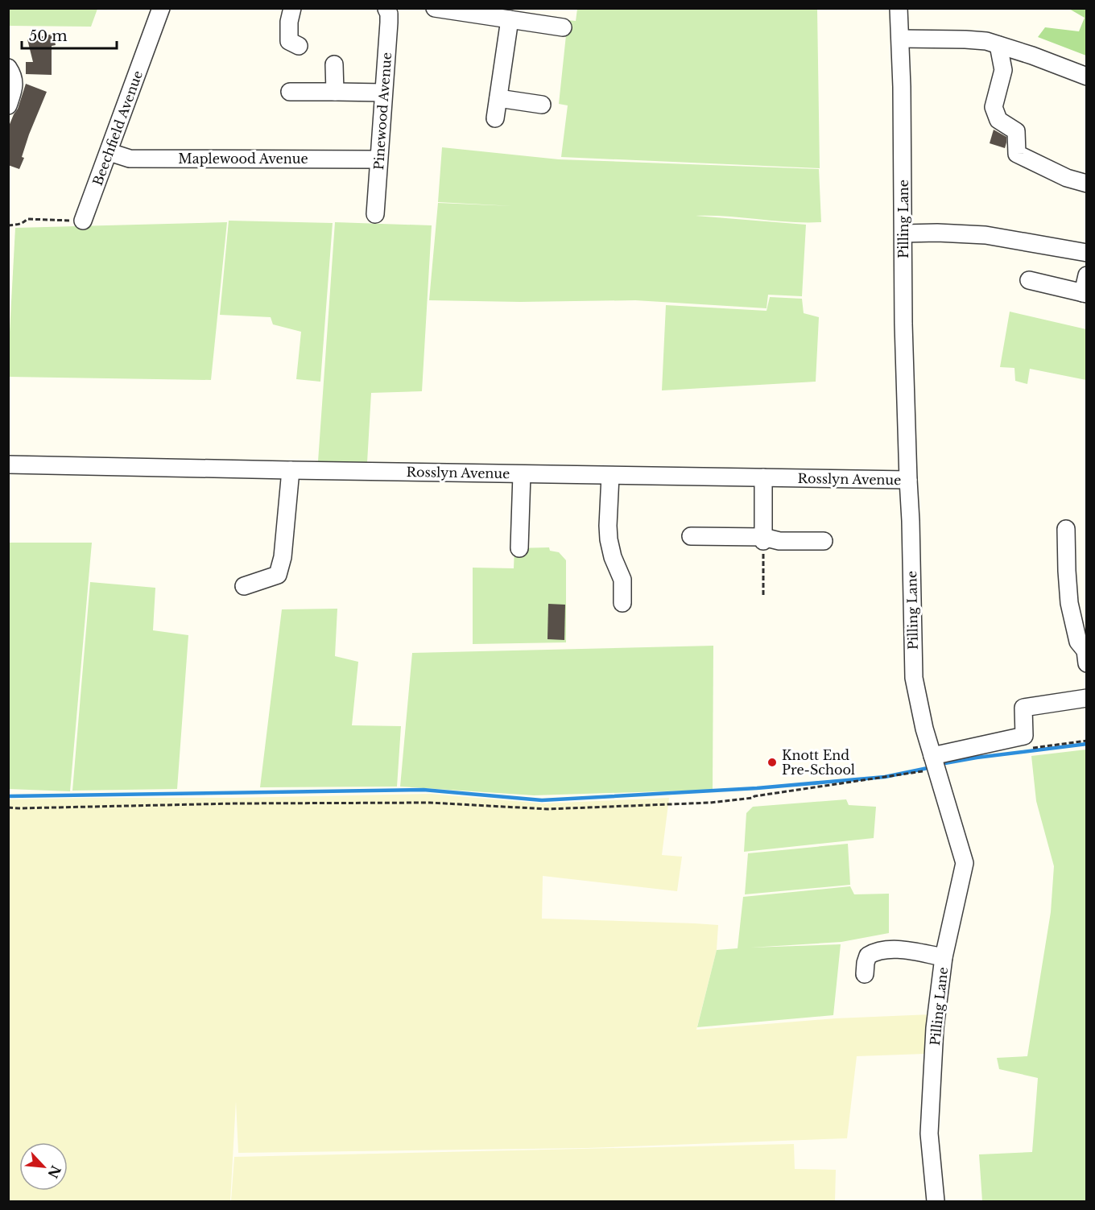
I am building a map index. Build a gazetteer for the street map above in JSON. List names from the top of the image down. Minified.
{"streets":{"street":["Pinewood Avenue","Beechfield Avenue","Maplewood Avenue","Pilling Lane","Rosslyn Avenue"]},"crossings":[["Pinewood Avenue","Maplewood Avenue"],["Beechfield Avenue","Maplewood Avenue"],["Pilling Lane","Rosslyn Avenue"]],"places":["Knott End Pre-School"],"scale_bar":"50 m","north":"bottom right"}
